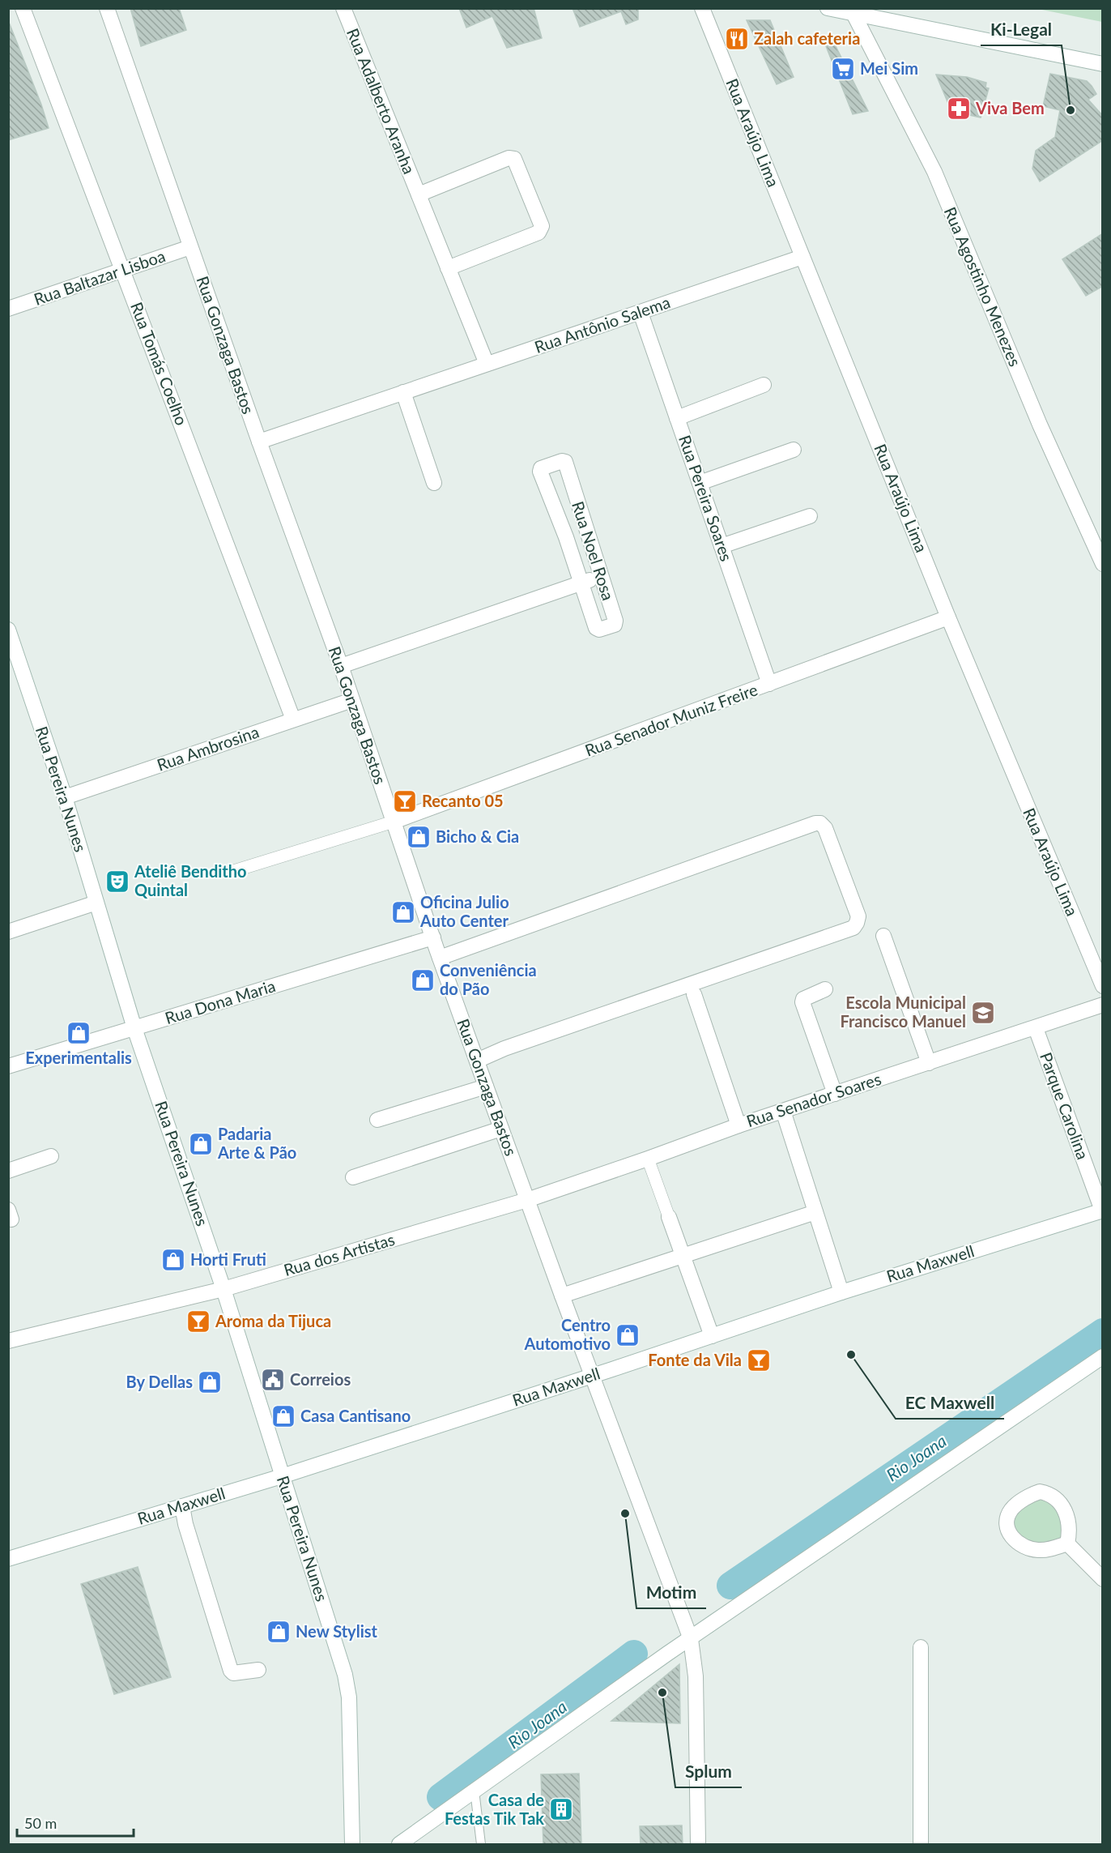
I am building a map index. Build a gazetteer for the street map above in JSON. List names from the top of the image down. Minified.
{"streets":{"street":["Rua Adalberto Aranha","Rua Araújo Lima","Rua Baltazar Lisboa","Rua Agostinho Menezes","Rua Antônio Salema","Rua Gonzaga Bastos","Rua Tomás Coelho","Rua Pereira Soares","Rua Noel Rosa","Rua Senador Muniz Freire","Rua Ambrosina","Rua Pereira Nunes","Rua Dona Maria","Rua Senador Soares","Parque Carolina","Rua dos Artistas","Rua Maxwell"]},"crossings":[["Rua Adalberto Aranha","Rua Antônio Salema"],["Rua Araújo Lima","Rua Antônio Salema"],["Rua Araújo Lima","Rua Senador Muniz Freire"],["Rua Baltazar Lisboa","Rua Gonzaga Bastos"],["Rua Baltazar Lisboa","Rua Tomás Coelho"],["Rua Antônio Salema","Rua Gonzaga Bastos"],["Rua Antônio Salema","Rua Pereira Soares"],["Rua Gonzaga Bastos","Rua Senador Muniz Freire"],["Rua Gonzaga Bastos","Rua Ambrosina"],["Rua Gonzaga Bastos","Rua Dona Maria"],["Rua Gonzaga Bastos","Rua Senador Soares"],["Rua Gonzaga Bastos","Rua dos Artistas"],["Rua Gonzaga Bastos","Rua Maxwell"],["Rua Tomás Coelho","Rua Ambrosina"],["Rua Pereira Soares","Rua Senador Muniz Freire"],["Rua Ambrosina","Rua Pereira Nunes"],["Rua Pereira Nunes","Rua Dona Maria"],["Rua Pereira Nunes","Rua dos Artistas"],["Rua Pereira Nunes","Rua Maxwell"],["Rua Senador Soares","Parque Carolina"],["Rua Senador Soares","Rua dos Artistas"],["Parque Carolina","Rua Maxwell"]],"water":["Rio Joana"],"places":{"restaurant":["Zalah cafeteria"],"supermarket":["Mei Sim"],"pharmacy":["Viva Bem"],"other":["Ki-Legal","EC Maxwell","Motim","Splum"],"bar":["Recanto 05","Aroma da Tijuca","Fonte da Vila"],"shop":["Bicho & Cia","Oficina Julio Auto Center","Conveniência do Pão","Experimentalis","Padaria Arte & Pão","Horti Fruti","Centro Automotivo","By Dellas","Casa Cantisano","New Stylist"],"theatre":["Ateliê Benditho Quintal"],"school or university":["Escola Municipal Francisco Manuel"],"public building":["Correios"],"building":["Casa de Festas Tik Tak"]},"scale_bar":"50 m"}
